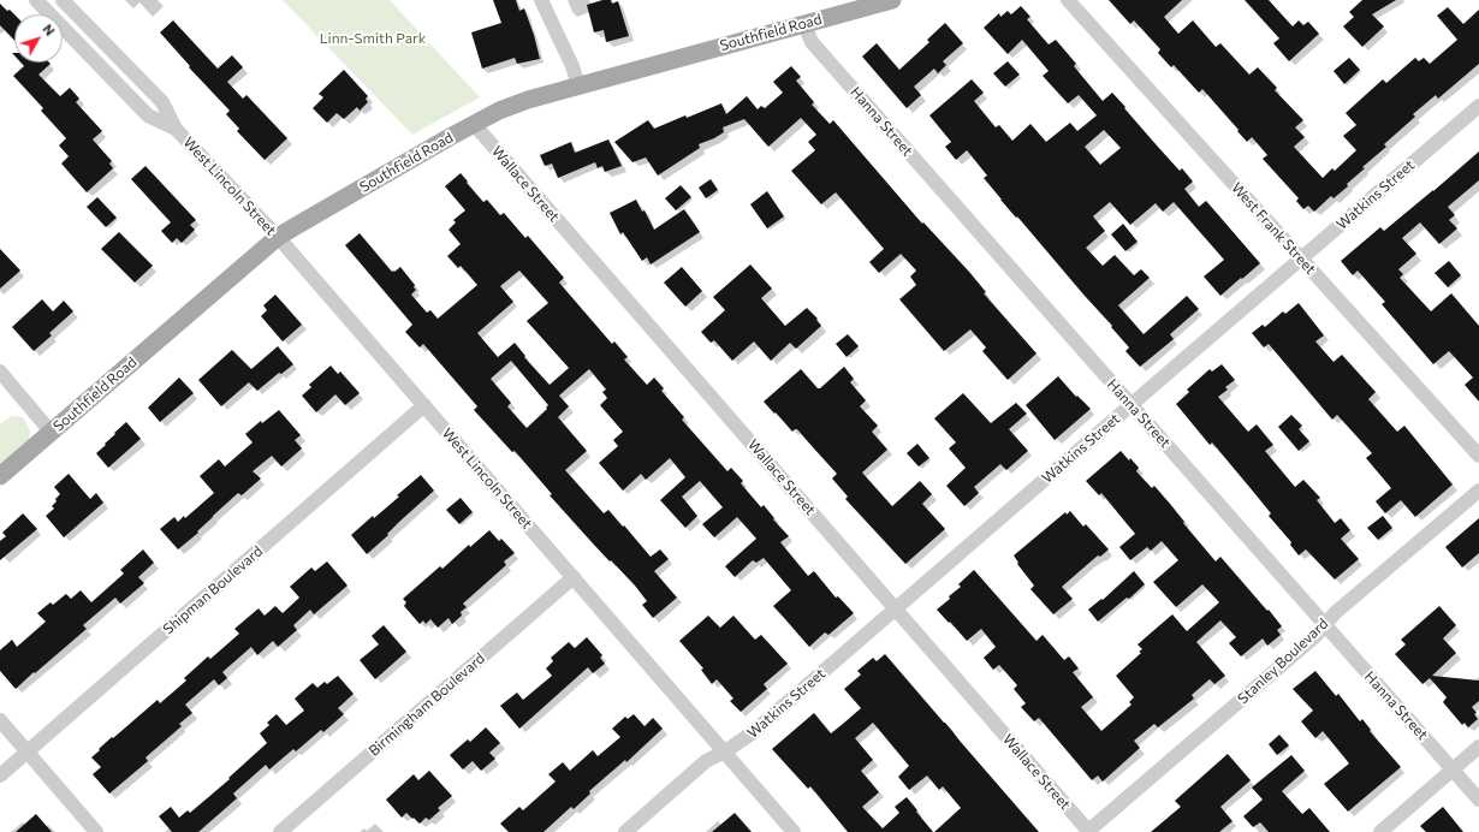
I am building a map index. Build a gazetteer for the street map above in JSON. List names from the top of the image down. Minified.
{"streets":{"main road":["Southfield Road"],"street":["Hanna Street","Wallace Street","West Lincoln Street","Watkins Street","West Frank Street","Shipman Boulevard","Stanley Boulevard","Birmingham Boulevard"]},"crossings":[["Southfield Road","Hanna Street"],["Southfield Road","Wallace Street"],["Southfield Road","West Lincoln Street"],["Hanna Street","Watkins Street"],["Hanna Street","Stanley Boulevard"],["Wallace Street","Watkins Street"],["Wallace Street","Stanley Boulevard"],["West Lincoln Street","Watkins Street"],["West Lincoln Street","Shipman Boulevard"],["West Lincoln Street","Birmingham Boulevard"],["Watkins Street","West Frank Street"]],"parks":["Linn-Smith Park"],"north":"top right"}
